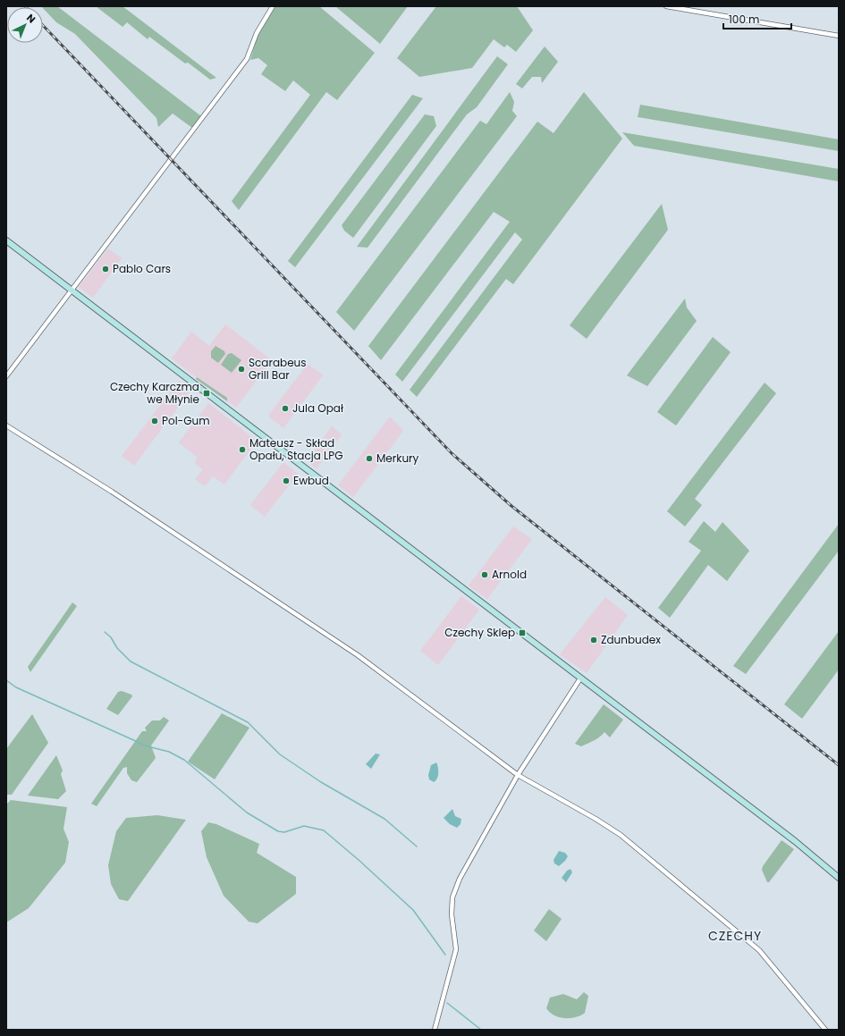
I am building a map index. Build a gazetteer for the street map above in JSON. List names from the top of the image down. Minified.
{"districts":["CZECHY"],"places":{"other":["Pablo Cars","Scarabeus Grill Bar","Jula Opał","Pol-Gum","Mateusz - Skład Opału, Stacja LPG","Merkury","Ewbud","Arnold","Zdunbudex"],"transit":["Czechy Karczma we Młynie","Czechy Sklep"]},"scale_bar":"100 m","north":"top right"}
